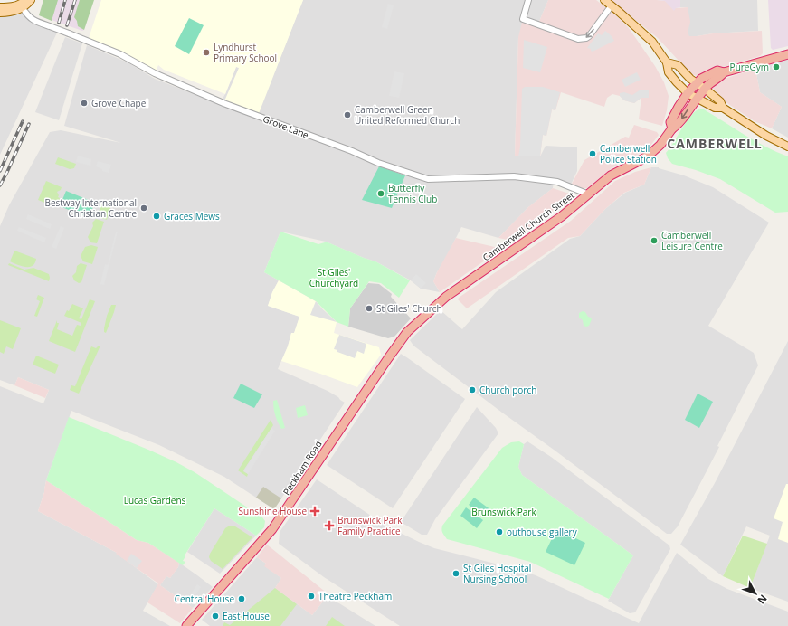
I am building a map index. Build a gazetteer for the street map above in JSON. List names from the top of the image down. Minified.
{"streets":{"highway":["Camberwell Church Street","Peckham Road"],"street":["Grove Lane"]},"crossings":[["Grove Lane","Camberwell Church Street"],["Camberwell Church Street","Peckham Road"]],"districts":["CAMBERWELL"],"parks":["St Giles' Churchyard","Lucas Gardens","Brunswick Park"],"places":{"other":["Lyndhurst Primary School","PureGym","Grove Chapel","Camberwell Green United Reformed Church","Camberwell Police Station","Butterfly Tennis Club","Bestway International Christian Centre","Graces Mews","Camberwell Leisure Centre","St Giles' Church","Church porch","outhouse gallery","St Giles Hospital Nursing School","Theatre Peckham","Central House","East House"],"health":["Sunshine House","Brunswick Park Family Practice"]},"north":"bottom right"}
